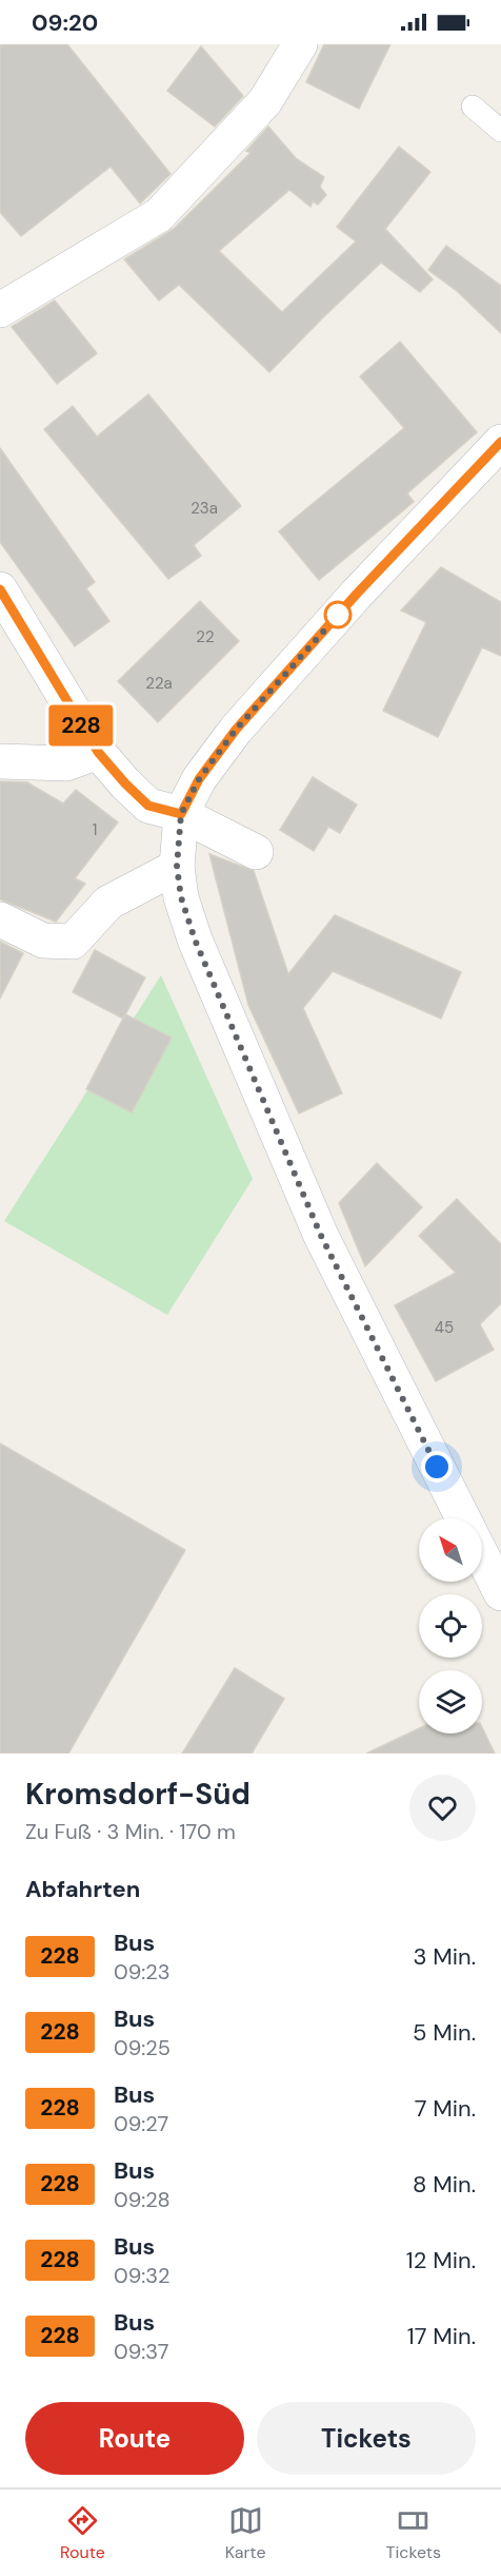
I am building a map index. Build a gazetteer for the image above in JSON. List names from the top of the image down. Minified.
{"lines":["bus line 228"],"house_numbers":["23a","22","22a","1","45"],"north":"top left","page":{"status":"09:20","on_map":"228","heading":[["Kromsdorf-Süd","Zu Fuß · 3 Min. · 170 m"],"Abfahrten"],"list":[{"mark":"228","name":"Bus","note":"09:23","value":"3 Min."},{"mark":"228","name":"Bus","note":"09:25","value":"5 Min."},{"mark":"228","name":"Bus","note":"09:27","value":"7 Min."},{"mark":"228","name":"Bus","note":"09:28","value":"8 Min."},{"mark":"228","name":"Bus","note":"09:32","value":"12 Min."},{"mark":"228","name":"Bus","note":"09:37","value":"17 Min."}],"buttons":["Route","Tickets"],"tabs":["Route","Karte","Tickets"]}}
